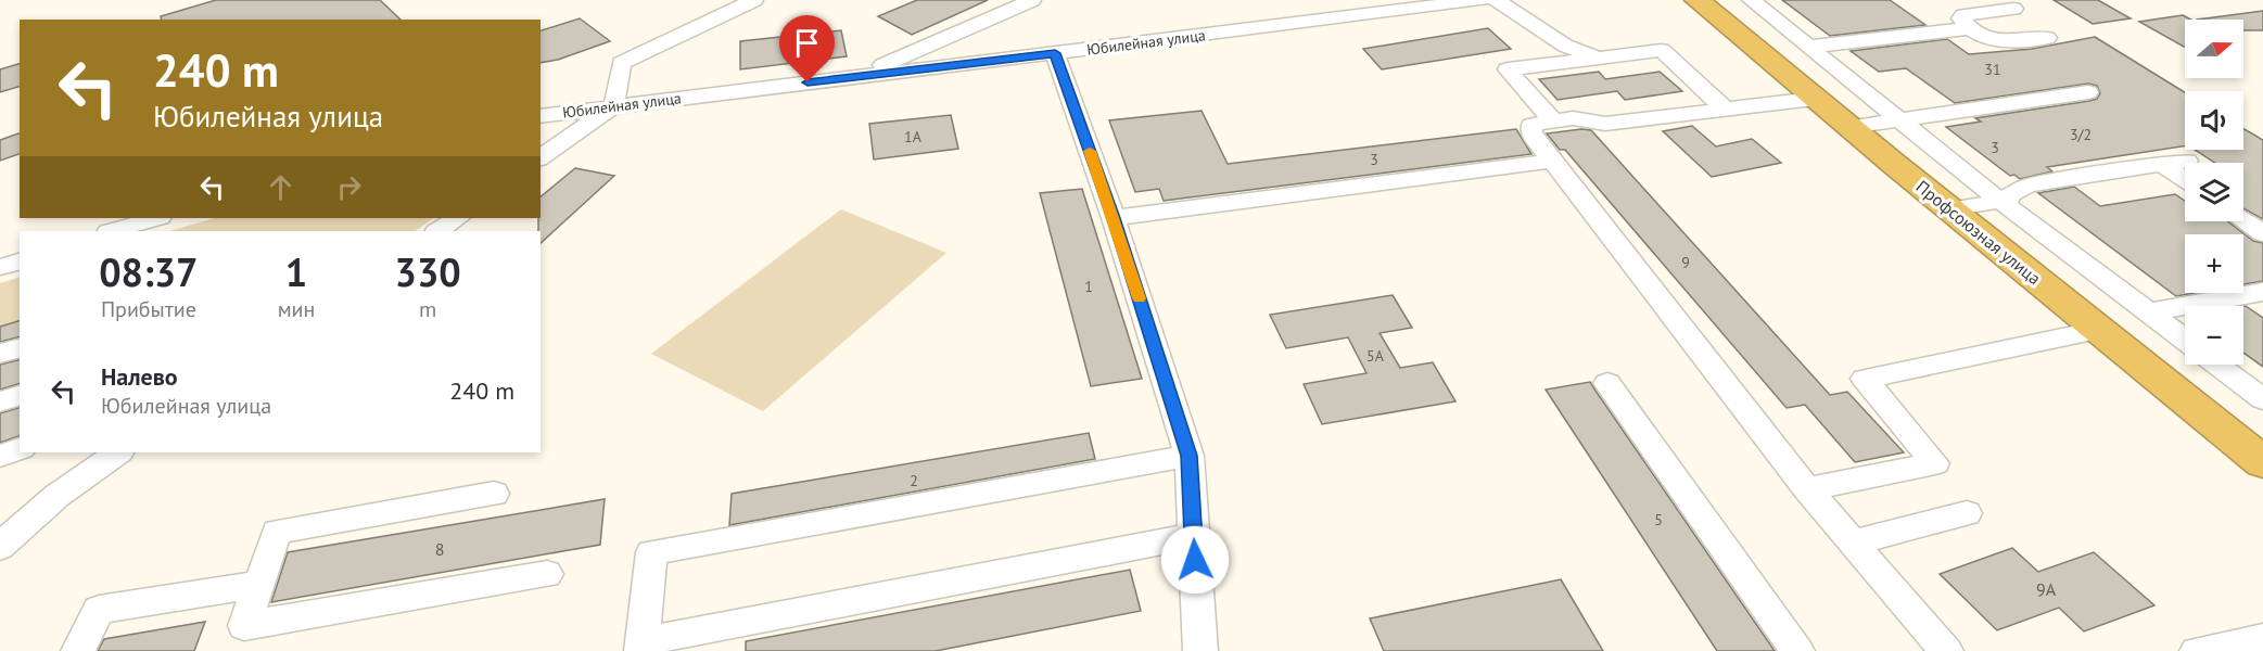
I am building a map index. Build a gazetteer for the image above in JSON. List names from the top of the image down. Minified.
{"streets":{"highway":["Профсоюзная улица"],"street":["Юбилейная улица"]},"house_numbers":["31","3/2","1А","3","3","9","1","5А","2","5","8","9А"],"north":"right","page":{"map_buttons":["+","−"],"turn":["240 m","Юбилейная улица"],"eta":["08:37","Прибытие","1","мин","330","m"],"list":[{"name":"Налево","note":"Юбилейная улица","value":"240 m"}]}}
